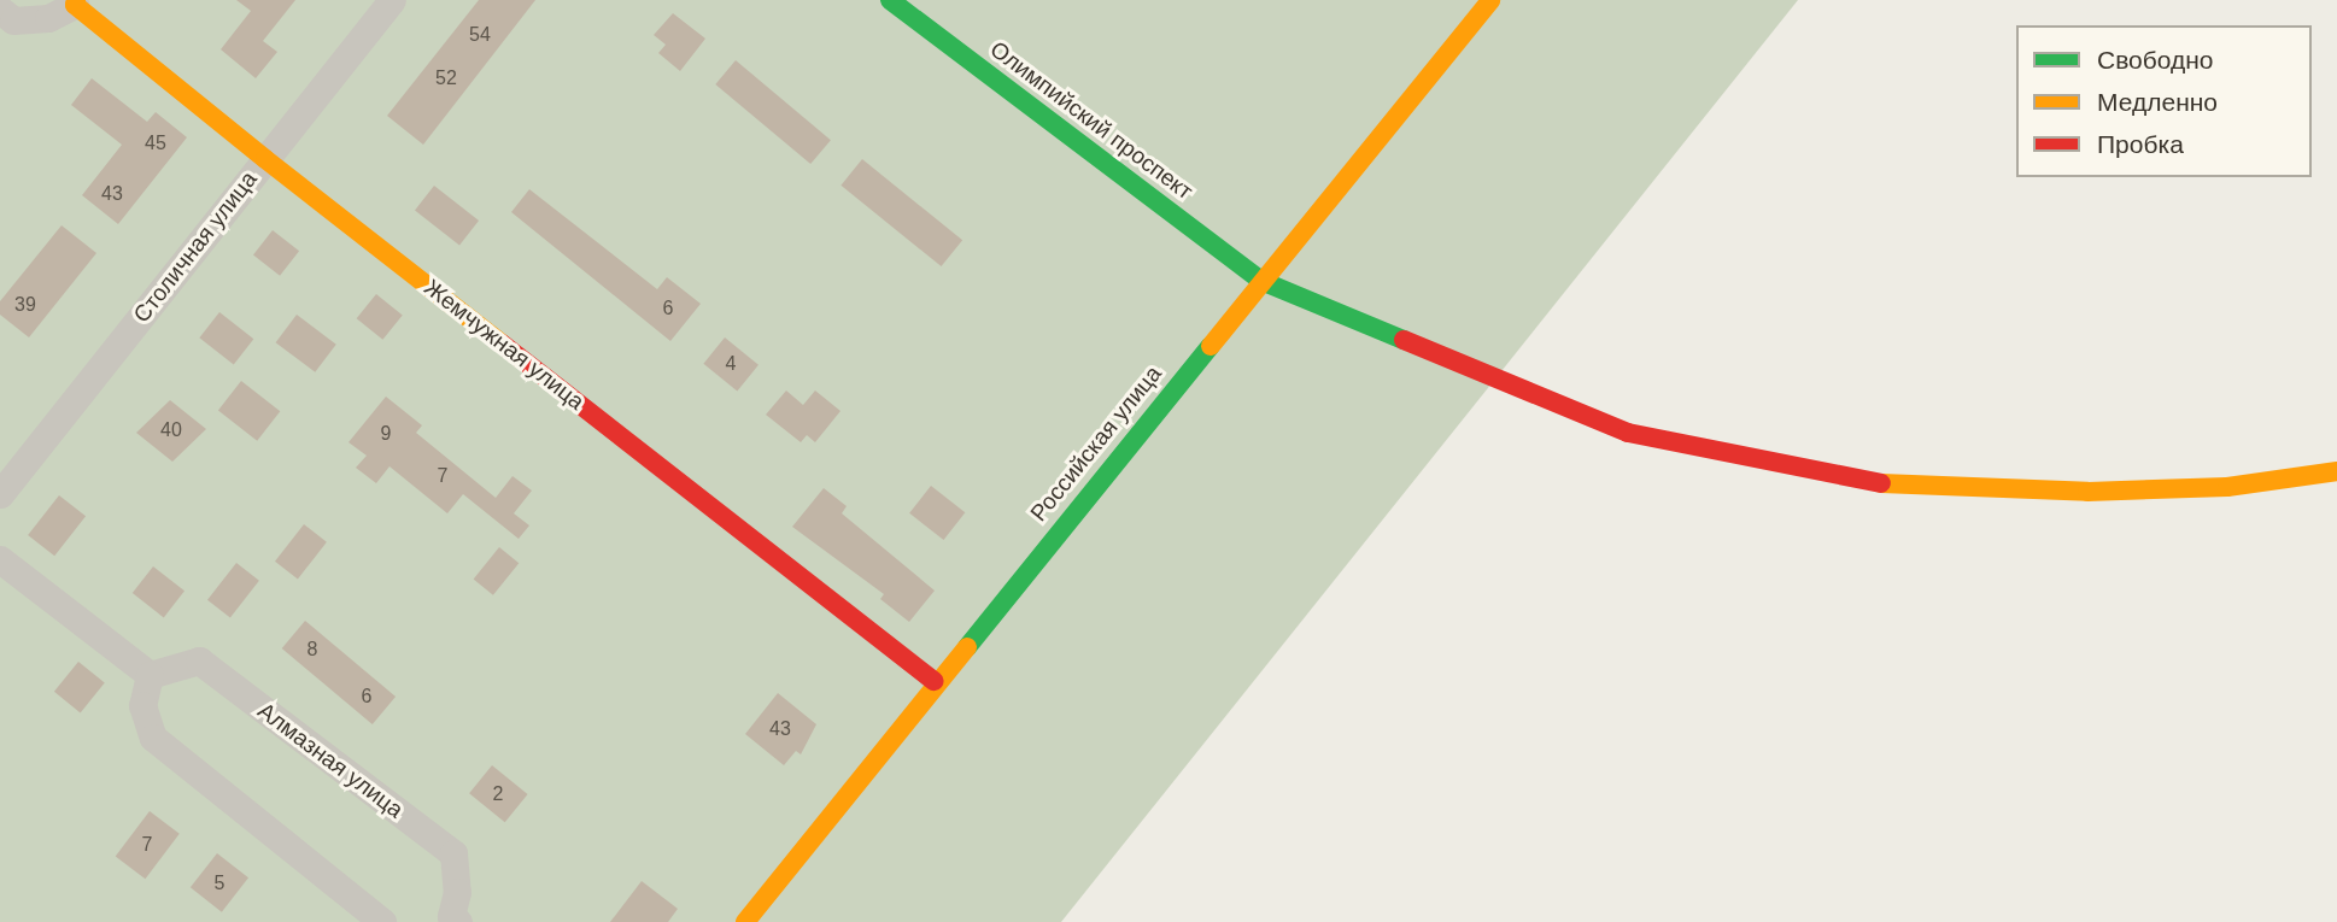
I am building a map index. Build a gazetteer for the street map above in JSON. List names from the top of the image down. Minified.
{"streets":{"street":["Олимпийский проспект","Столичная улица","Жемчужная улица","Российская улица","Алмазная улица"]},"crossings":[["Олимпийский проспект","Российская улица"],["Столичная улица","Жемчужная улица"],["Жемчужная улица","Российская улица"]],"house_numbers":["54","52","45","43","39","6","4","40","9","7","8","6","43","2","7","5"],"legend":["Свободно","Медленно","Пробка"]}
